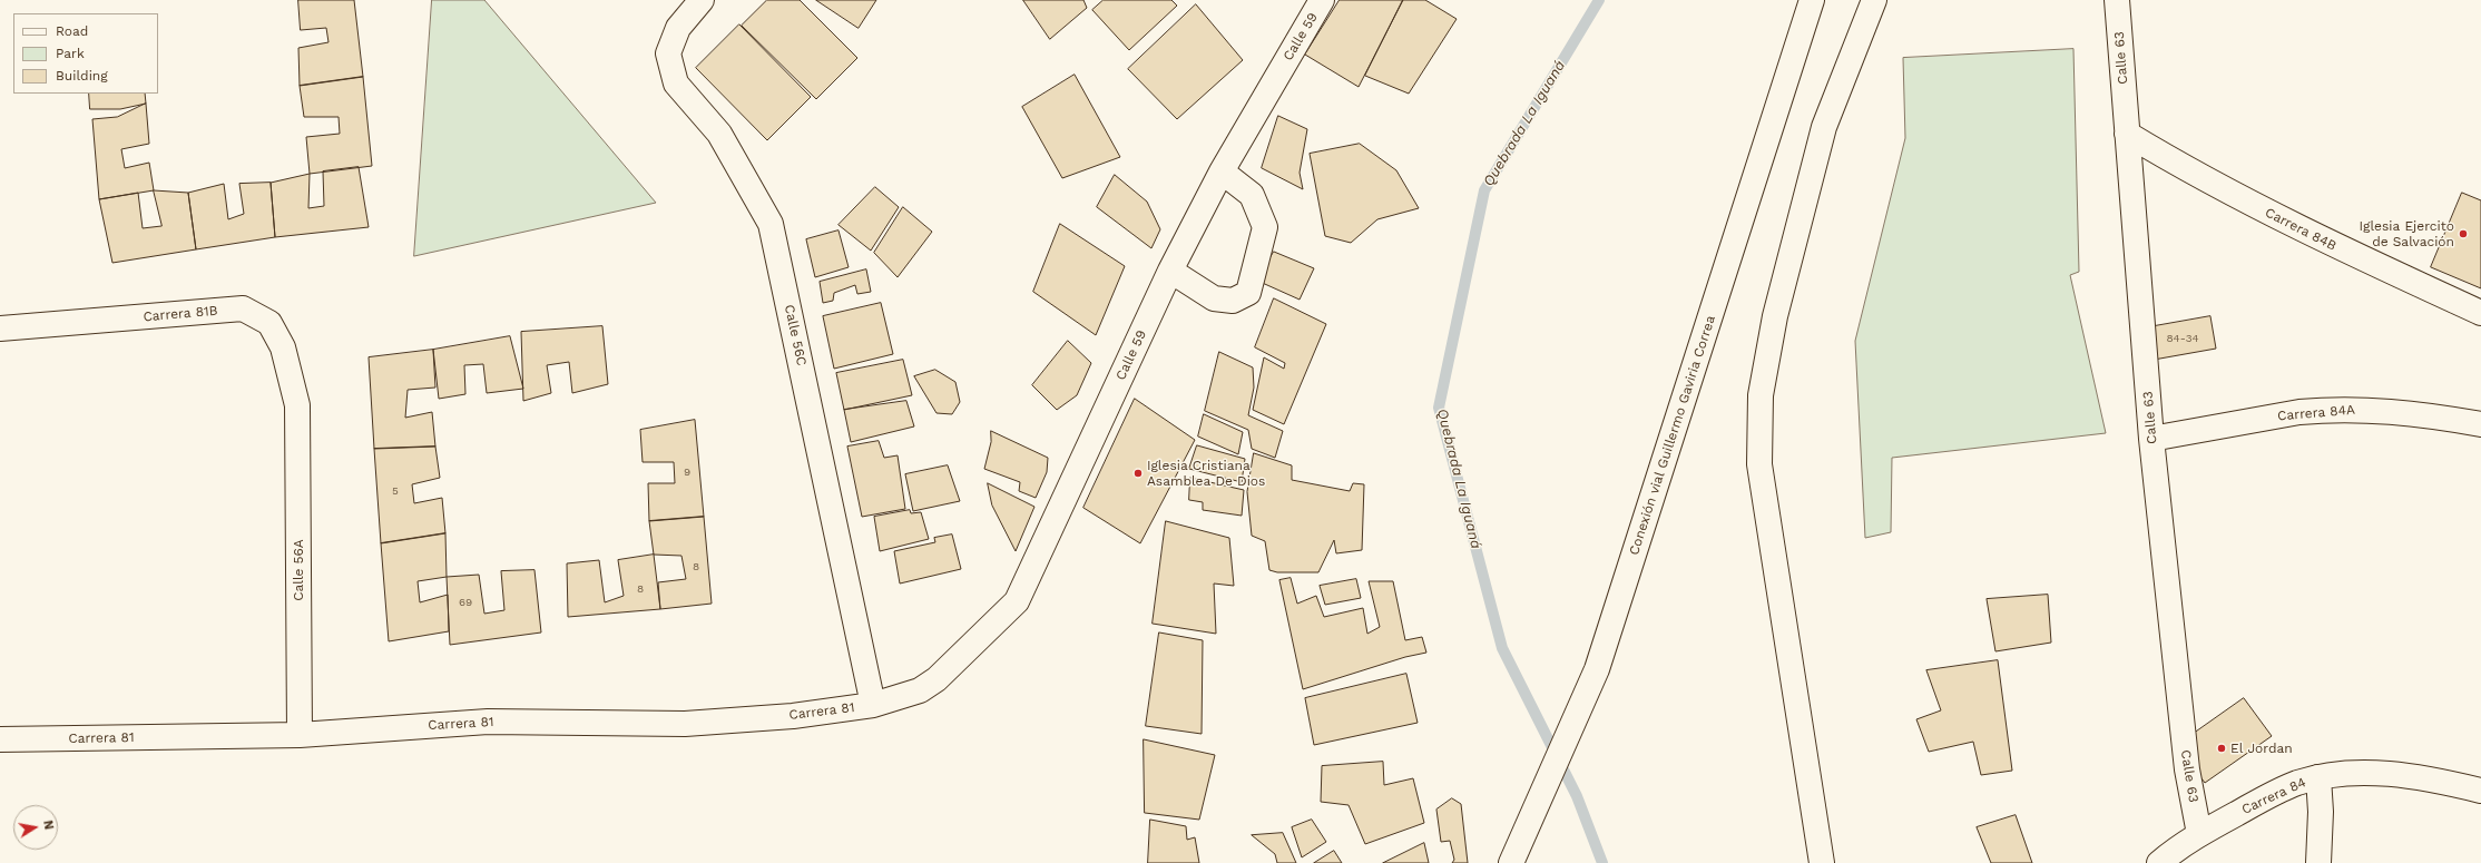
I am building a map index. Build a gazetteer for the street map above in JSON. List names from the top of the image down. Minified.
{"streets":{"main road":["Calle 59","Calle 63","Carrera 84B","Carrera 81B","Calle 56C","Carrera 84A","Conexión vial Guillermo Gaviria Correa","Calle 56A","Carrera 81","Carrera 84"]},"crossings":[["Calle 59","Carrera 81"],["Calle 63","Carrera 84B"],["Calle 63","Carrera 84A"],["Calle 63","Carrera 84"],["Carrera 81B","Calle 56A"],["Calle 56C","Carrera 81"],["Calle 56A","Carrera 81"]],"water":["Quebrada La Iguaná"],"places":["Iglesia Ejercito de Salvación","Iglesia Cristiana Asamblea De Dios","El Jordan"],"house_numbers":["84-34","9","5","8","8","69"],"legend":["Road","Park","Building"],"north":"right"}
